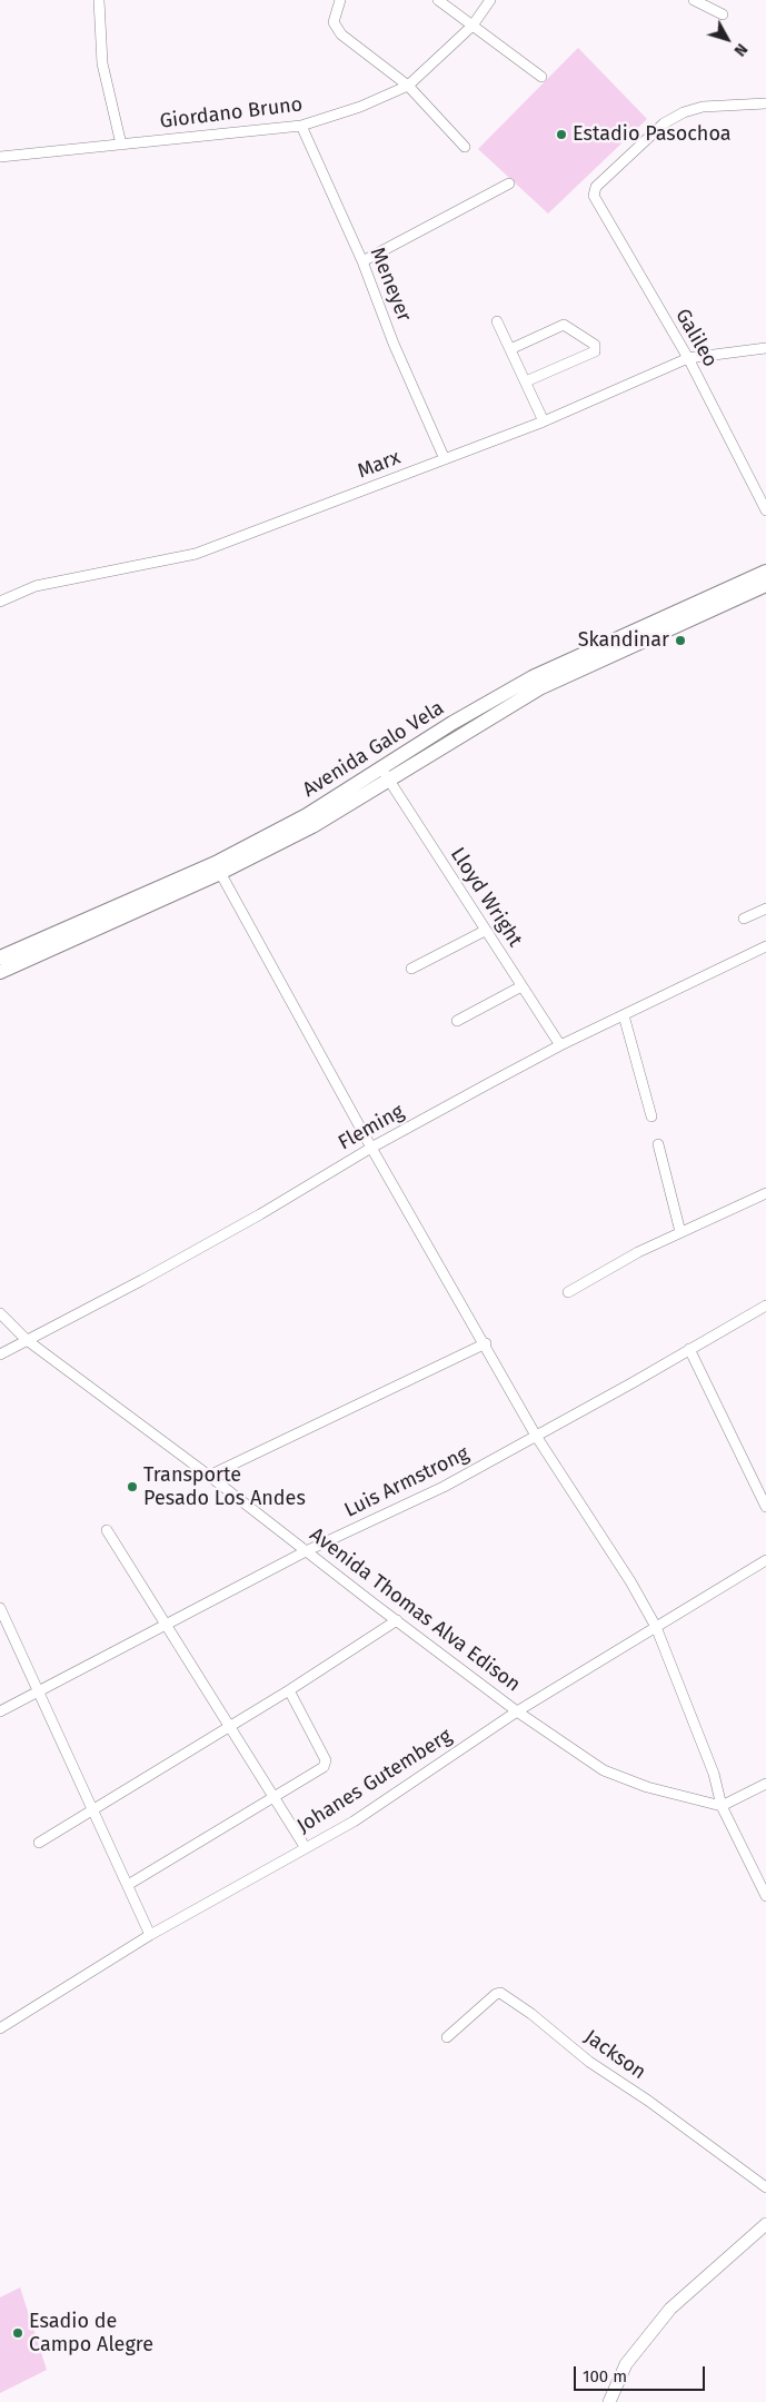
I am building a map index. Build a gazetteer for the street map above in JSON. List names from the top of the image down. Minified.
{"streets":{"main road":["Avenida Galo Vela"],"street":["Giordano Bruno","Meneyer","Galileo","Marx","Lloyd Wright","Fleming","Luis Armstrong","Avenida Thomas Alva Edison","Johanes Gutemberg","Jackson"]},"crossings":[["Giordano Bruno","Meneyer"],["Meneyer","Marx"],["Galileo","Marx"],["Avenida Galo Vela","Lloyd Wright"],["Lloyd Wright","Fleming"],["Fleming","Avenida Thomas Alva Edison"],["Luis Armstrong","Avenida Thomas Alva Edison"],["Avenida Thomas Alva Edison","Johanes Gutemberg"]],"places":["Estadio Pasochoa","Skandinar","Transporte Pesado Los Andes","Esadio de Campo Alegre"],"scale_bar":"100 m","north":"bottom right"}
